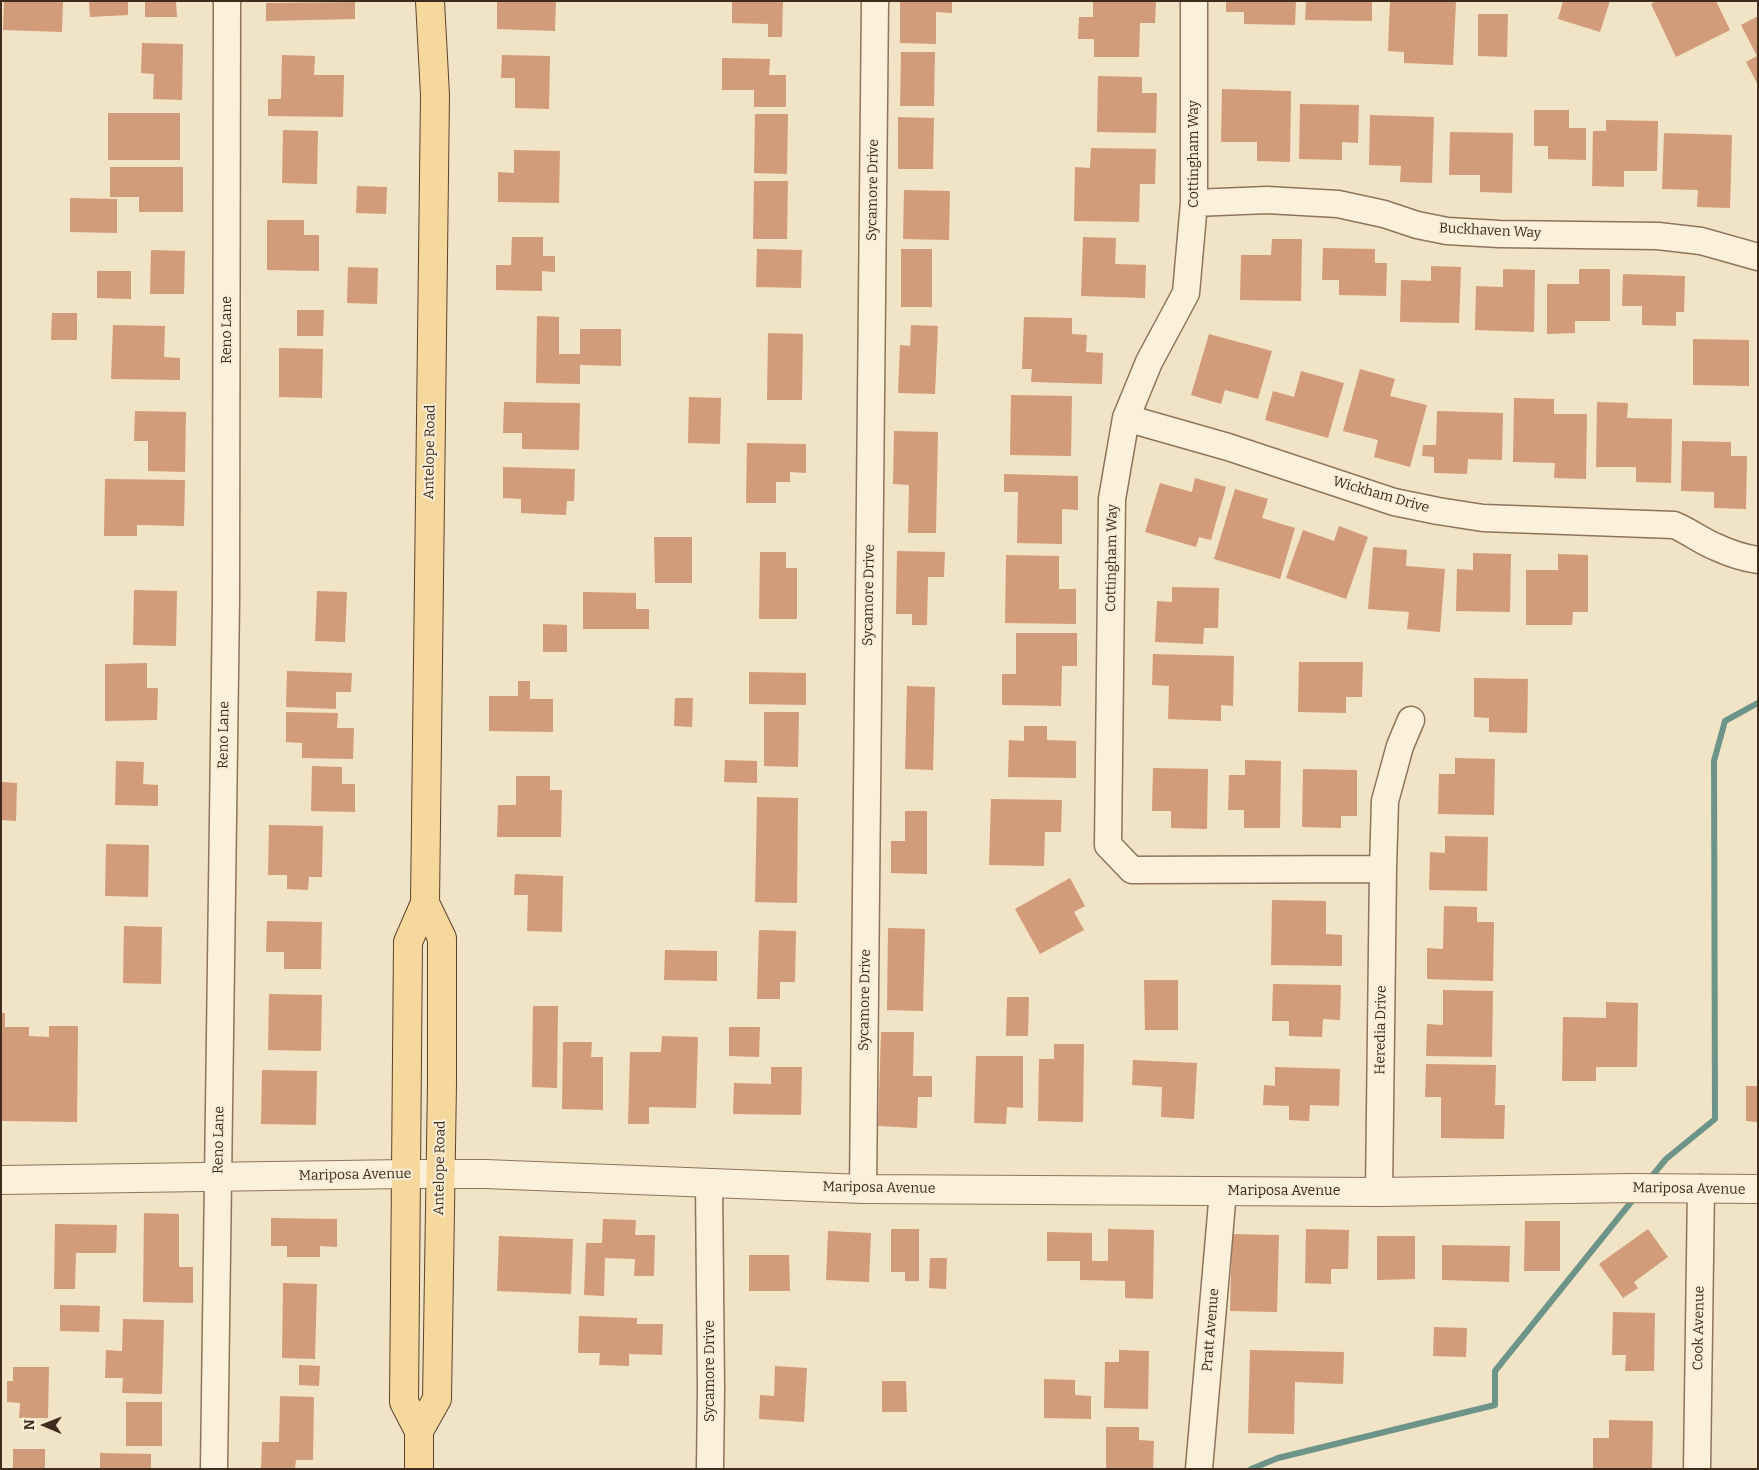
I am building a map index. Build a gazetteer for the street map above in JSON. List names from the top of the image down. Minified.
{"streets":{"main road":["Antelope Road"],"street":["Cottingham Way","Sycamore Drive","Buckhaven Way","Reno Lane","Wickham Drive","Heredia Drive","Mariposa Avenue","Cook Avenue","Pratt Avenue"]},"crossings":[["Cottingham Way","Buckhaven Way"],["Cottingham Way","Wickham Drive"],["Cottingham Way","Heredia Drive"],["Sycamore Drive","Mariposa Avenue"],["Reno Lane","Mariposa Avenue"],["Antelope Road","Mariposa Avenue"],["Heredia Drive","Mariposa Avenue"],["Mariposa Avenue","Cook Avenue"],["Mariposa Avenue","Pratt Avenue"]],"north":"left"}
